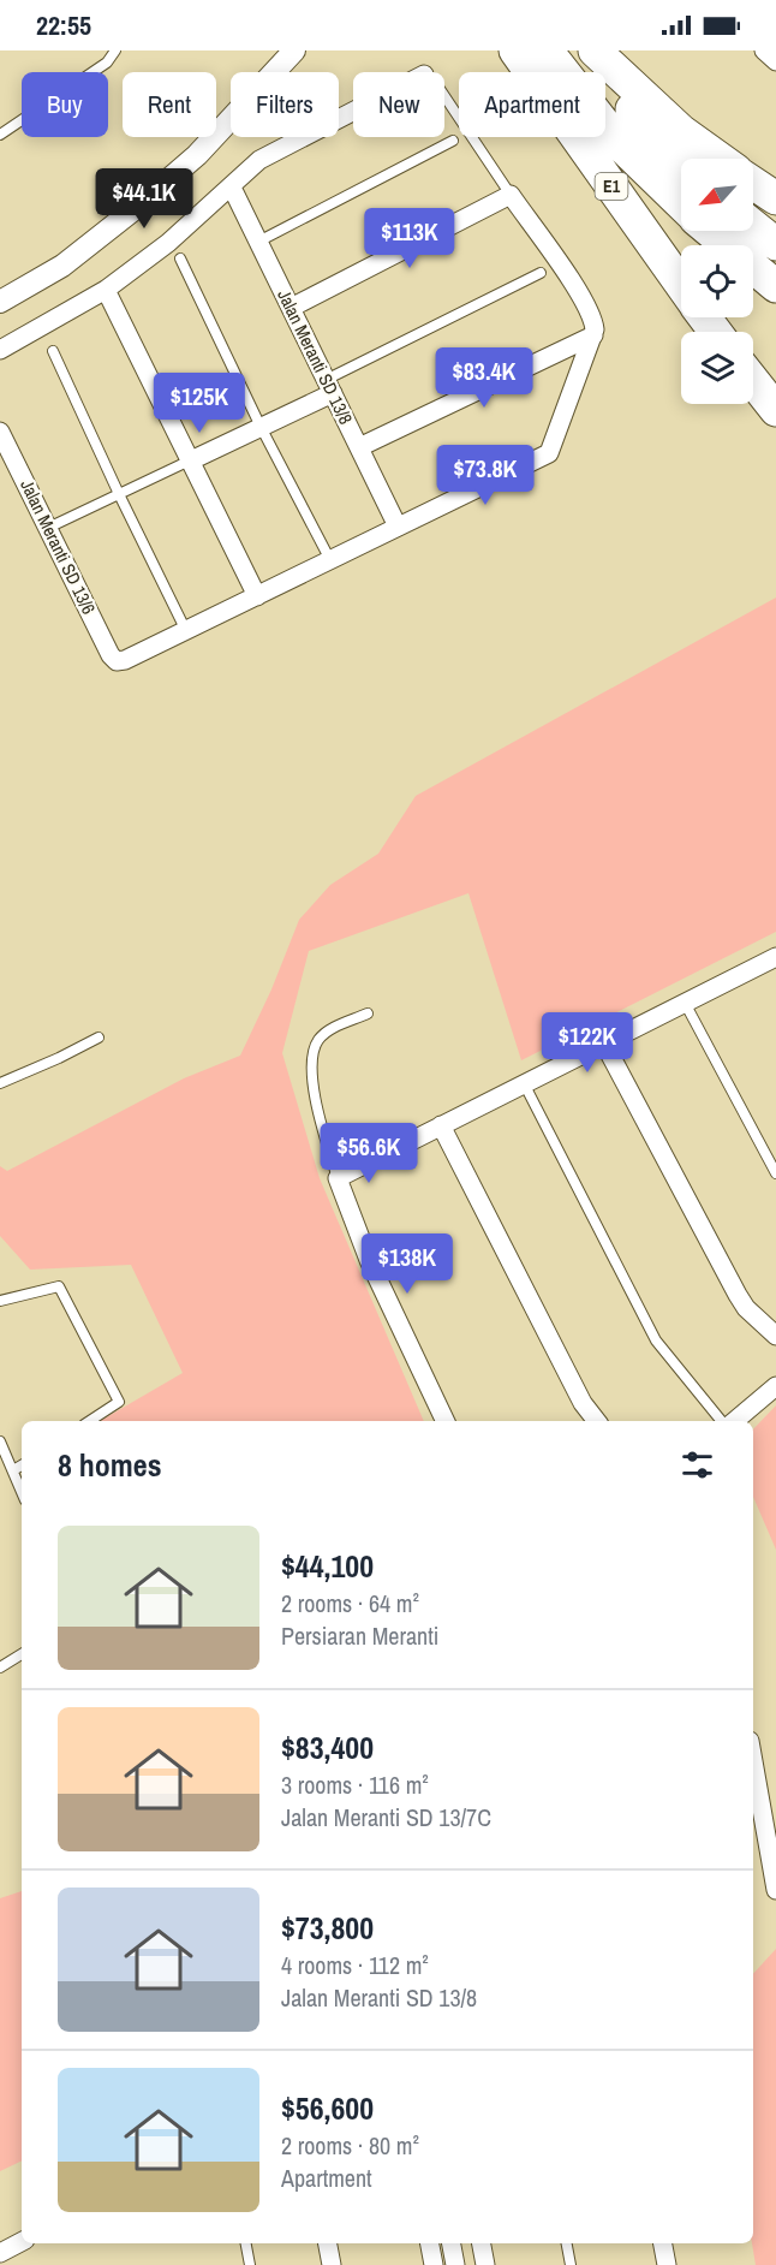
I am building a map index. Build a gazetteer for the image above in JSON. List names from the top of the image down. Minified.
{"streets":{"highway":["E1"],"street":["Jalan Meranti SD 13/8","Jalan Meranti SD 13/6"]},"north":"bottom left","page":{"status":"22:55","chip":["Buy","Rent","Filters","New","Apartment"],"price":["$44.1K","$113K","$83.4K","$125K","$73.8K","$122K","$56.6K","$138K"],"heading":"8 homes","list":[{"name":"$44,100","note":"2 rooms · 64 m² · Persiaran Meranti"},{"name":"$83,400","note":"3 rooms · 116 m² · Jalan Meranti SD 13/7C"},{"name":"$73,800","note":"4 rooms · 112 m² · Jalan Meranti SD 13/8"},{"name":"$56,600","note":"2 rooms · 80 m² · Apartment"}]}}
